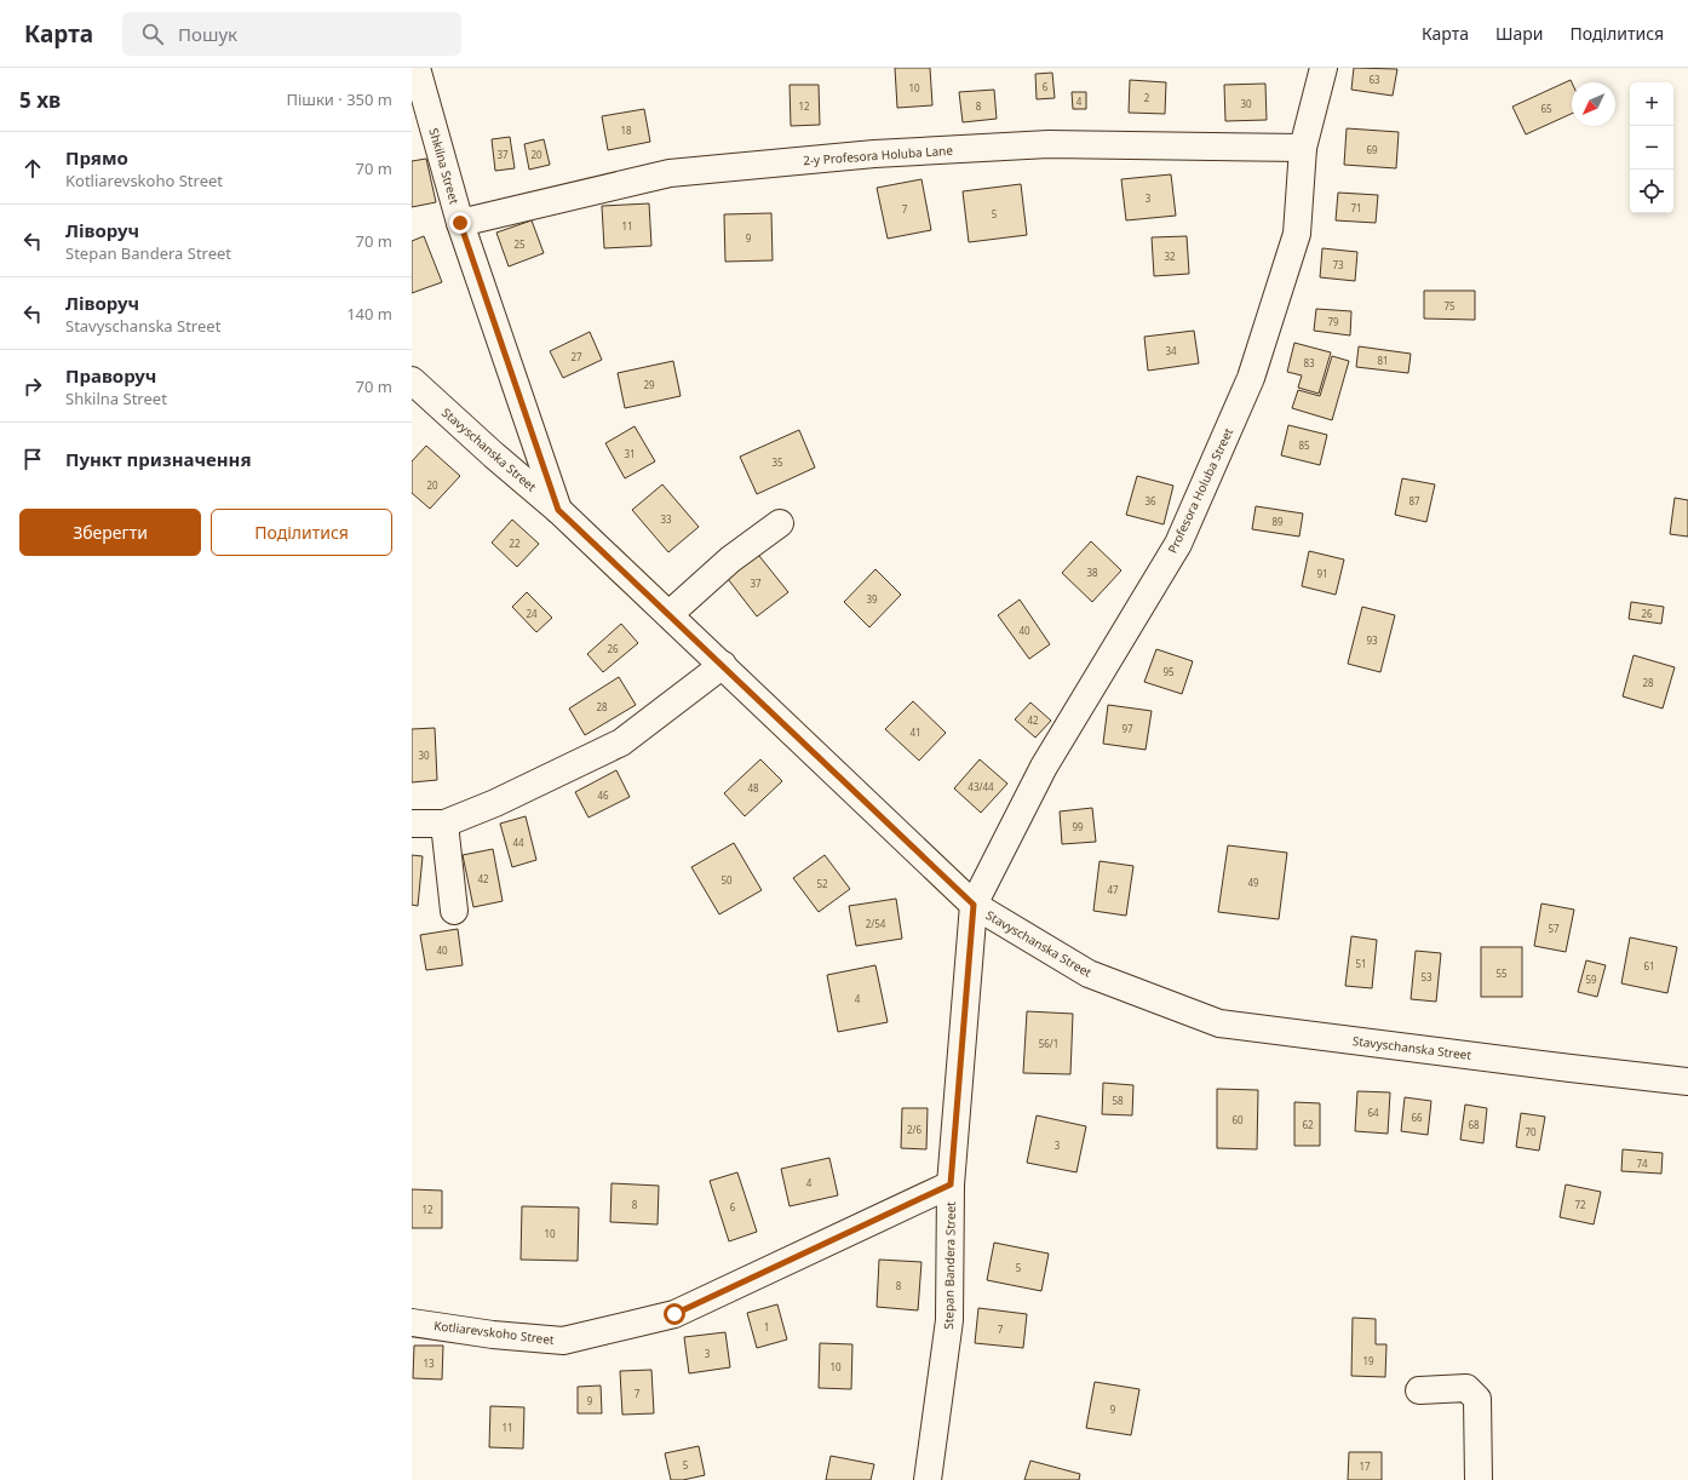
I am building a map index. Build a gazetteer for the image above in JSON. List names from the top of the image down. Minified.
{"streets":{"street":["2-y Profesora Holuba Lane","Shkilna Street","Stavyschanska Street","Profesora Holuba Street","Stepan Bandera Street","Kotliarevskoho Street"]},"crossings":[["2-y Profesora Holuba Lane","Shkilna Street"],["2-y Profesora Holuba Lane","Profesora Holuba Street"],["Shkilna Street","Stavyschanska Street"],["Stavyschanska Street","Profesora Holuba Street"],["Stavyschanska Street","Stepan Bandera Street"],["Profesora Holuba Street","Stepan Bandera Street"],["Stepan Bandera Street","Kotliarevskoho Street"]],"house_numbers":["63","6","10","2","4","30","12","8","65","18","69","37","20","3","71","7","5","11","9","25","32","73","75","79","34","27","81","83","29","85","31","35","20","36","87","33","89","22","38","91","37","39","24","26","40","93","26","95","28","28","42","97","41","30","43/44","48","46","99","44","42","50","49","52","47","2/54","57","40","51","61","55","53","59","4","56/1","58","64","66","60","62","68","2/6","70","3","74","4","8","72","6","12","10","5","8","1","7","3","19","13","10","7","9","9","11","5","17"],"north":"bottom left","page":{"header":"Карта","search":"Пошук","nav":["Карта","Шари","Поділитися"],"heading":["5 хв","Пішки · 350 m"],"map_buttons":["+","−"],"list":[["Прямо","Kotliarevskoho Street","70 m"],["Ліворуч","Stepan Bandera Street","70 m"],["Ліворуч","Stavyschanska Street","140 m"],["Праворуч","Shkilna Street","70 m"],"Пункт призначення"],"buttons":["Зберегти","Поділитися"]}}
